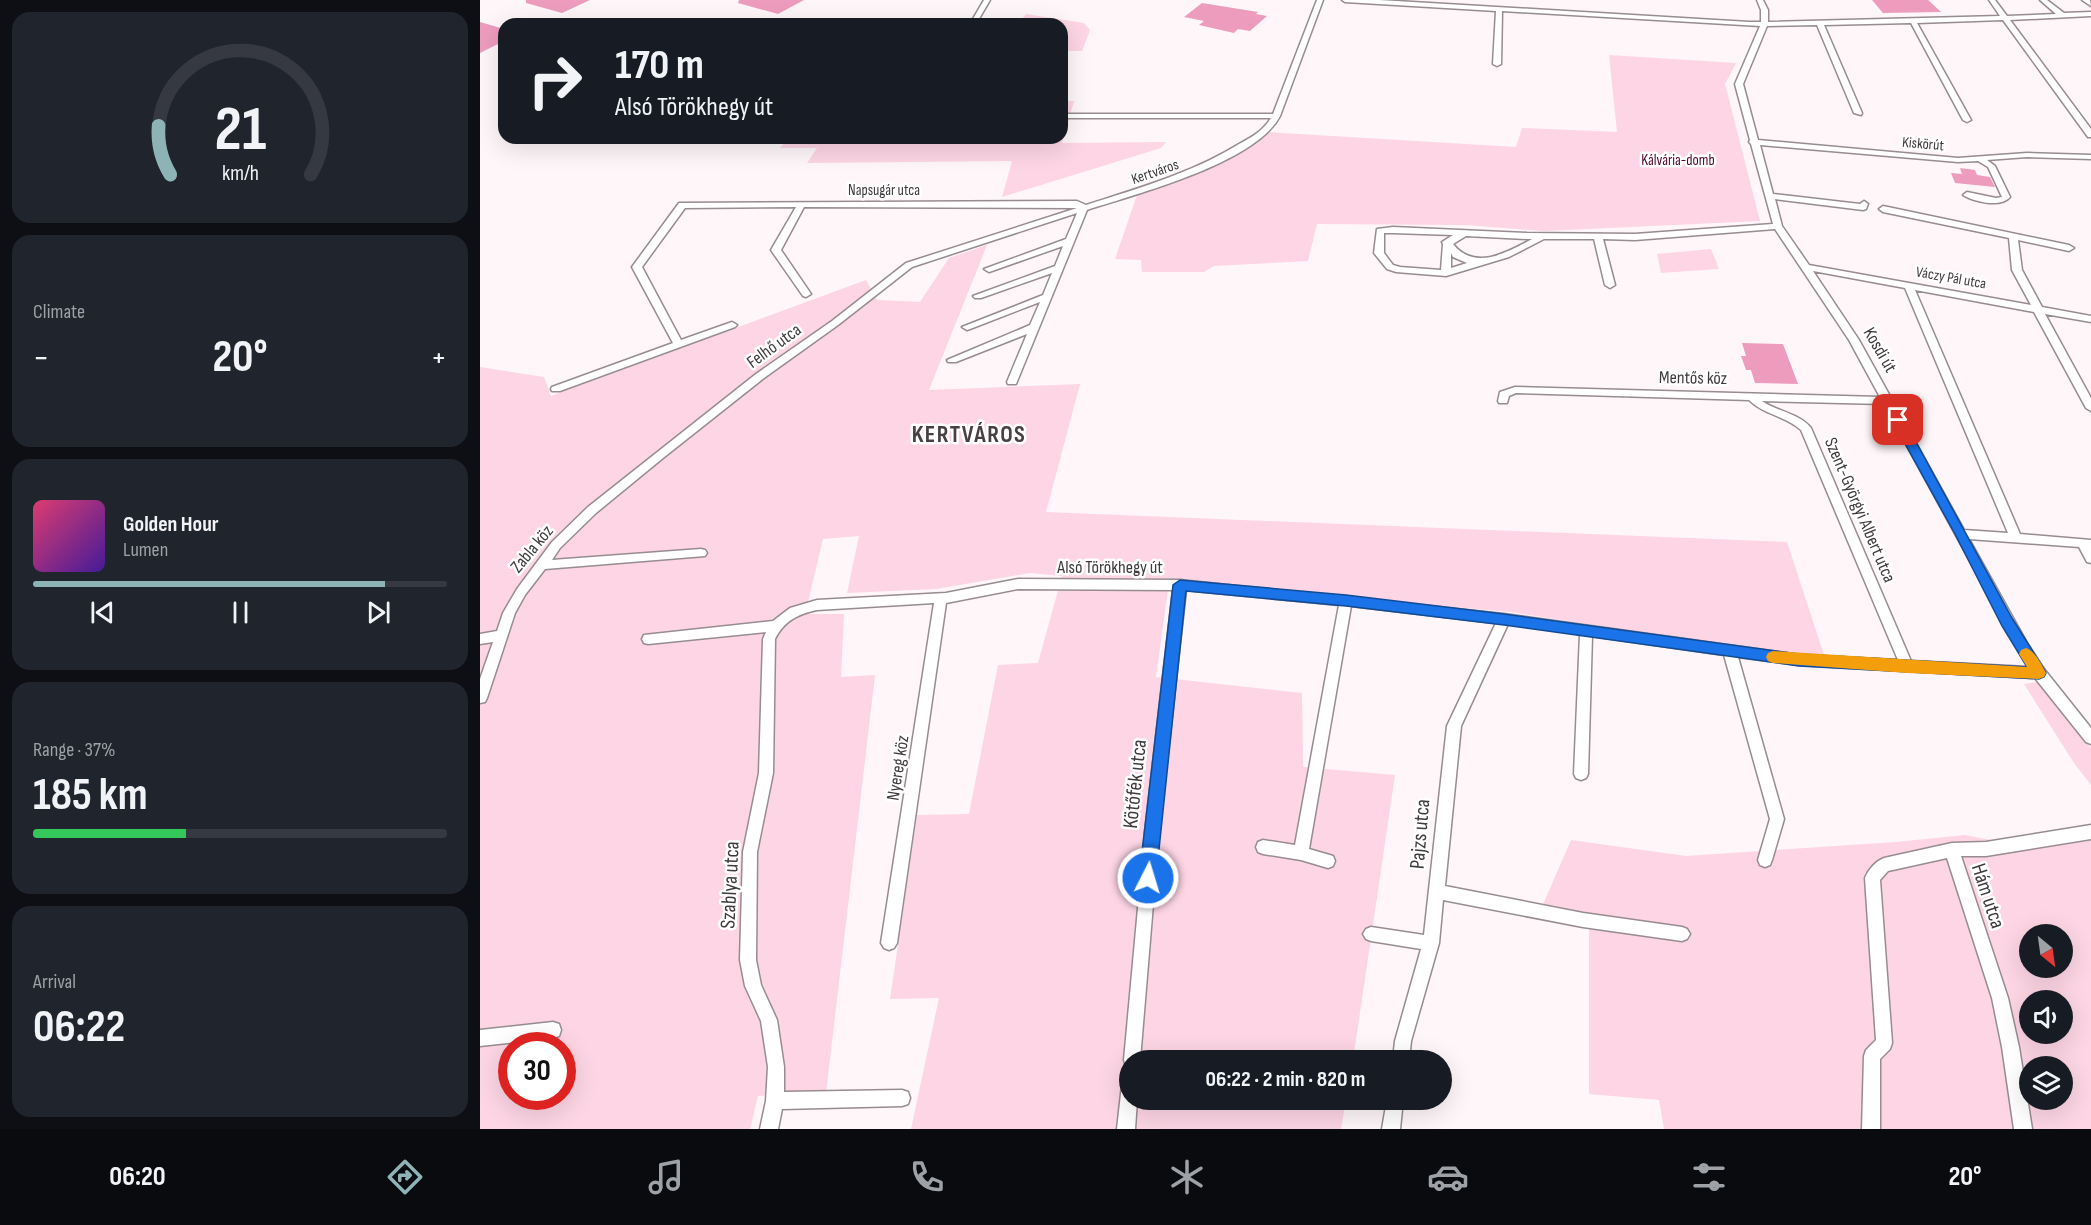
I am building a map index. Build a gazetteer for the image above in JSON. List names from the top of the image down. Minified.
{"streets":{"street":["Kiskörút","Kertváros","Napsugár utca","Váczy Pál utca","Felhő utca","Kosdi út","Mentős köz","Szent-Györgyi Albert utca","Zabla köz","Alsó Törökhegy út","Nyereg köz","Kötőfék utca","Pajzs utca","Szablya utca","Hám utca"]},"crossings":[["Kiskörút","Kosdi út"],["Kertváros","Napsugár utca"],["Kertváros","Felhő utca"],["Váczy Pál utca","Kosdi út"],["Felhő utca","Zabla köz"],["Kosdi út","Mentős köz"],["Kosdi út","Alsó Törökhegy út"],["Mentős köz","Szent-Györgyi Albert utca"],["Szent-Györgyi Albert utca","Alsó Törökhegy út"],["Alsó Törökhegy út","Nyereg köz"],["Alsó Törökhegy út","Kötőfék utca"],["Alsó Törökhegy út","Pajzs utca"],["Alsó Törökhegy út","Szablya utca"]],"districts":["KERTVÁROS"],"parks":["Kálvária-domb"],"north":"bottom right","page":{"turn":["170 m","Alsó Törökhegy út"],"tile":["Climate",["Range · 37%","185 km"],["Arrival","06:22"]],"heat":["−","20°","+"],"song":["Golden Hour","Lumen"],"limit":"30","trip":"06:22 · 2 min · 820 m","tabs":["06:20","20°"],"gauge":["21","km/h"]}}
